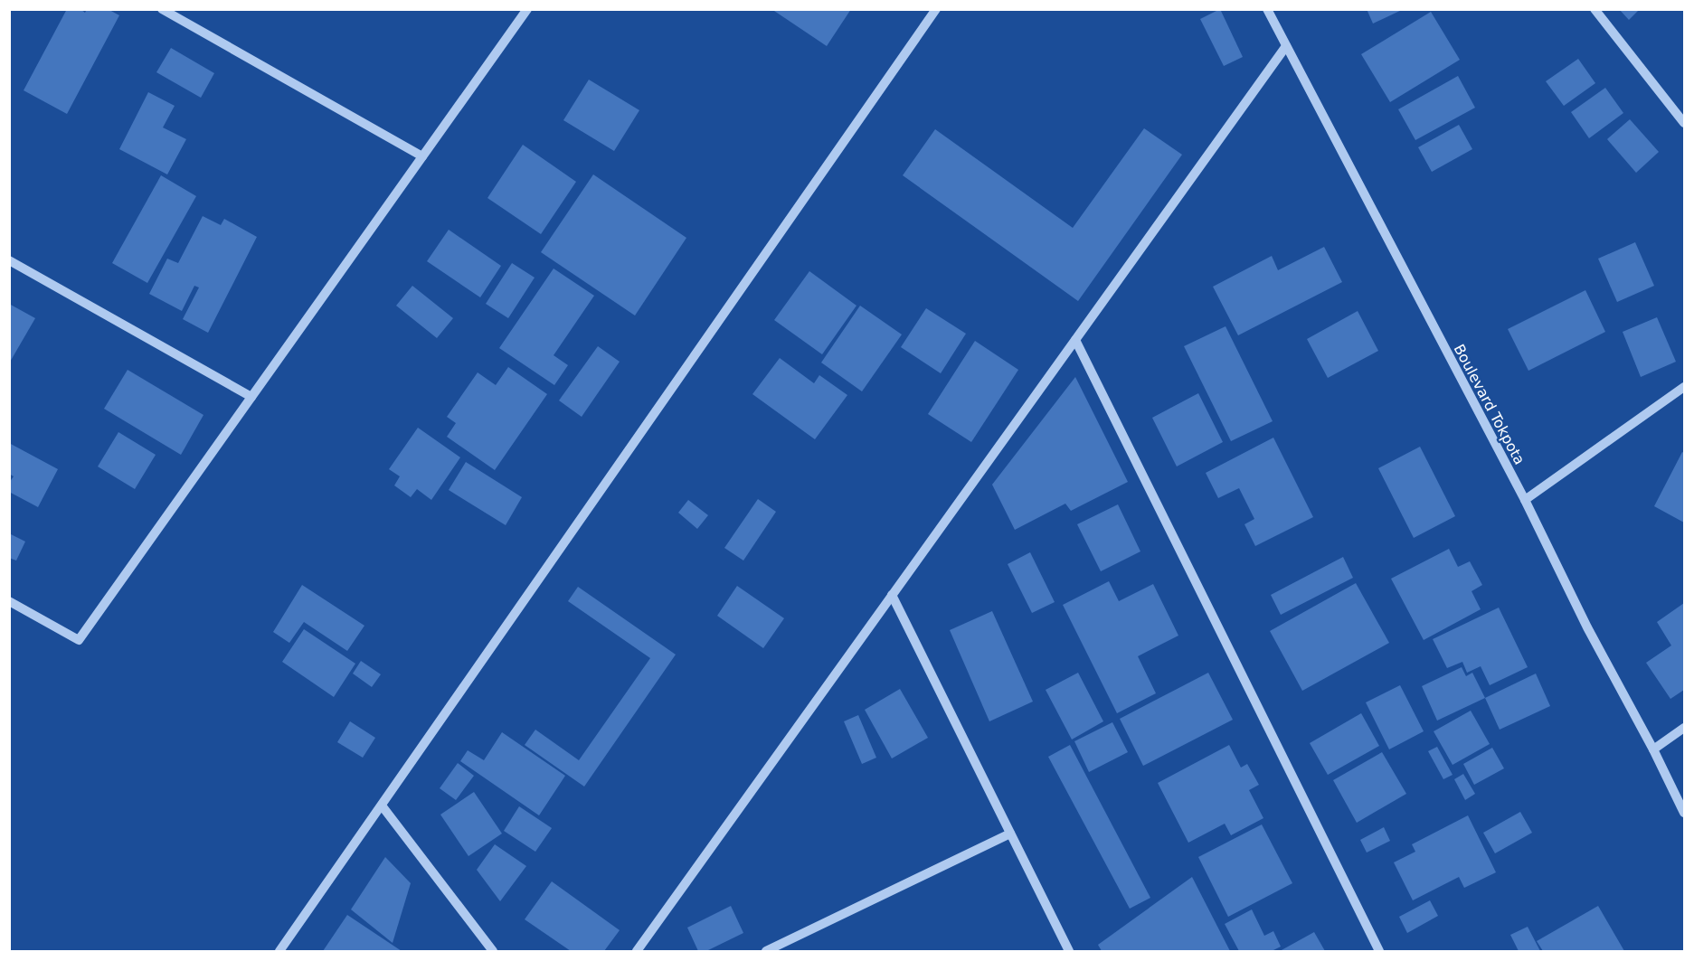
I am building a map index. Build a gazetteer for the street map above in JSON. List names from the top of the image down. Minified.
{"streets":{"street":["Boulevard Tokpota"]}}
